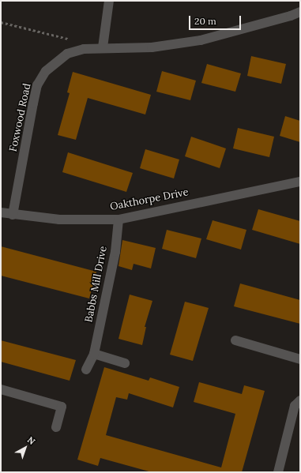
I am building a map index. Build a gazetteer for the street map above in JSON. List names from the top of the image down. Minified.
{"streets":{"street":["Foxwood Road","Oakthorpe Drive","Babbs Mill Drive"]},"crossings":[["Foxwood Road","Oakthorpe Drive"],["Oakthorpe Drive","Babbs Mill Drive"]],"scale_bar":"20 m","north":"top right"}
